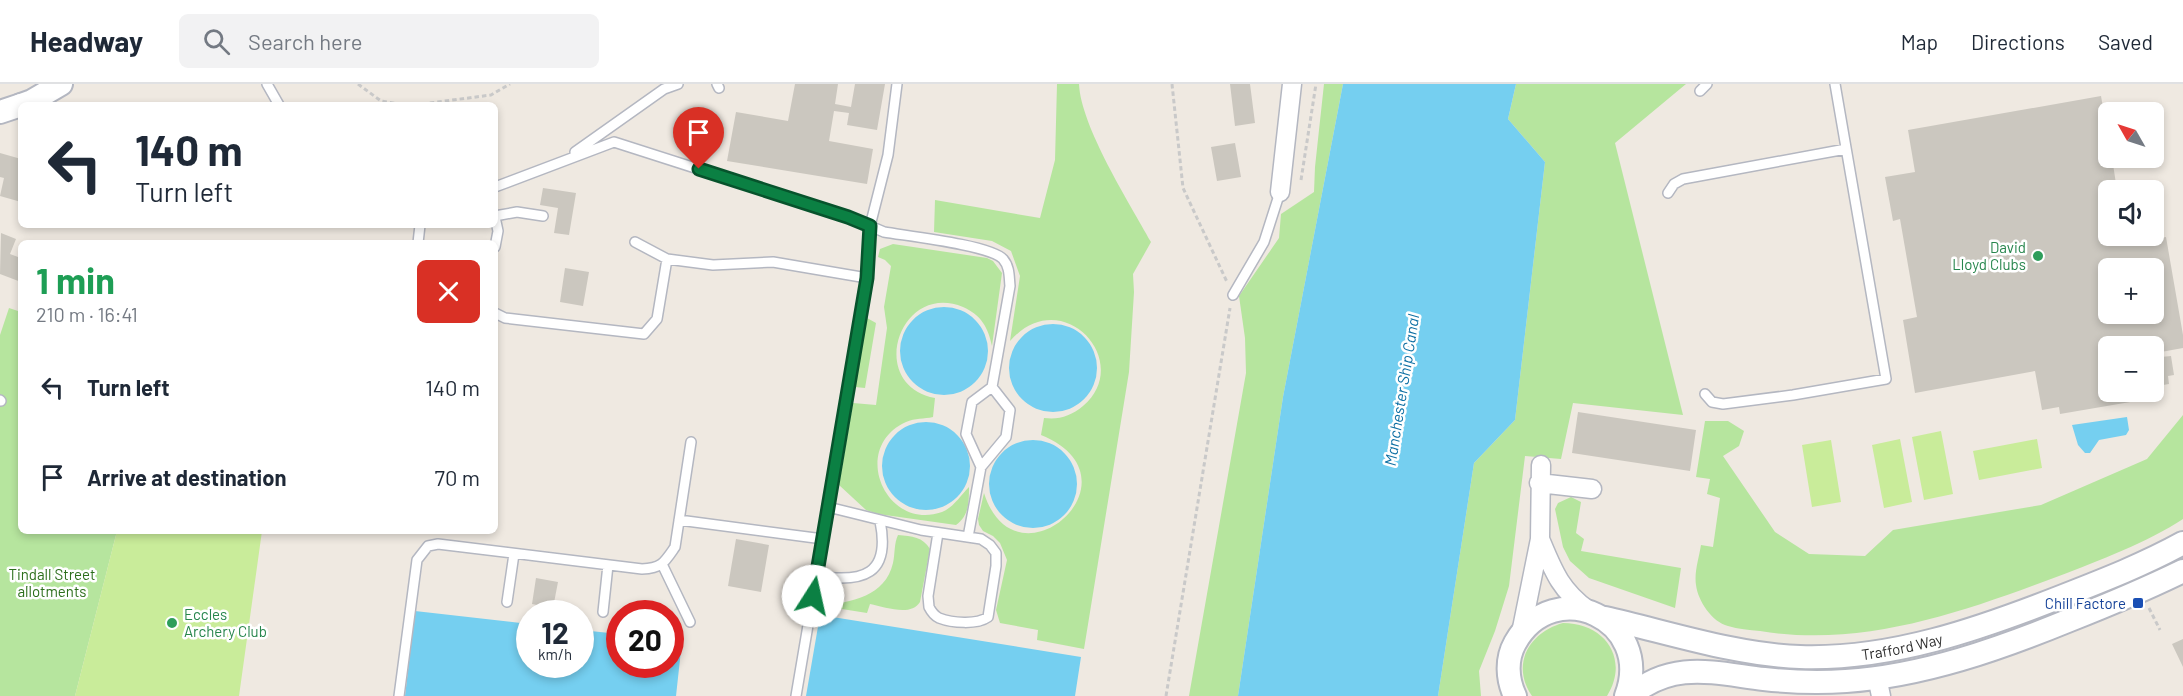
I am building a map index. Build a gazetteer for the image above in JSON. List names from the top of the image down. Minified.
{"streets":{"street":["Trafford Way"]},"water":["Manchester Ship Canal"],"parks":["Tindall Street allotments"],"places":{"other":["David Lloyd Clubs","Eccles Archery Club"],"transit":["Chill Factore"]},"north":"top left","page":{"header":"Headway","search":"Search here","nav":["Map","Directions","Saved"],"map_buttons":["+","−"],"turn":["140 m","Turn left"],"heading":["1 min","210 m · 16:41"],"list":[{"name":"Turn left","value":"140 m"},{"name":"Arrive at destination","value":"70 m"}],"speed":"12 km/h","limit":"20"}}
